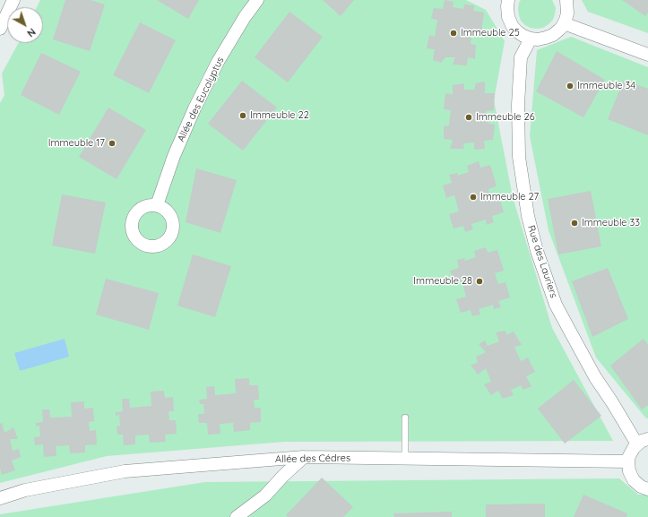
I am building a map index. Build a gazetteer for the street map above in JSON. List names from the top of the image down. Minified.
{"streets":{"street":["Allée des Eucalyptus","Rue des Lauriers","Allée des Cédres"]},"places":["Immeuble 25","Immeuble 34","Immeuble 22","Immeuble 26","Immeuble 17","Immeuble 27","Immeuble 33","Immeuble 28"],"north":"bottom right"}
